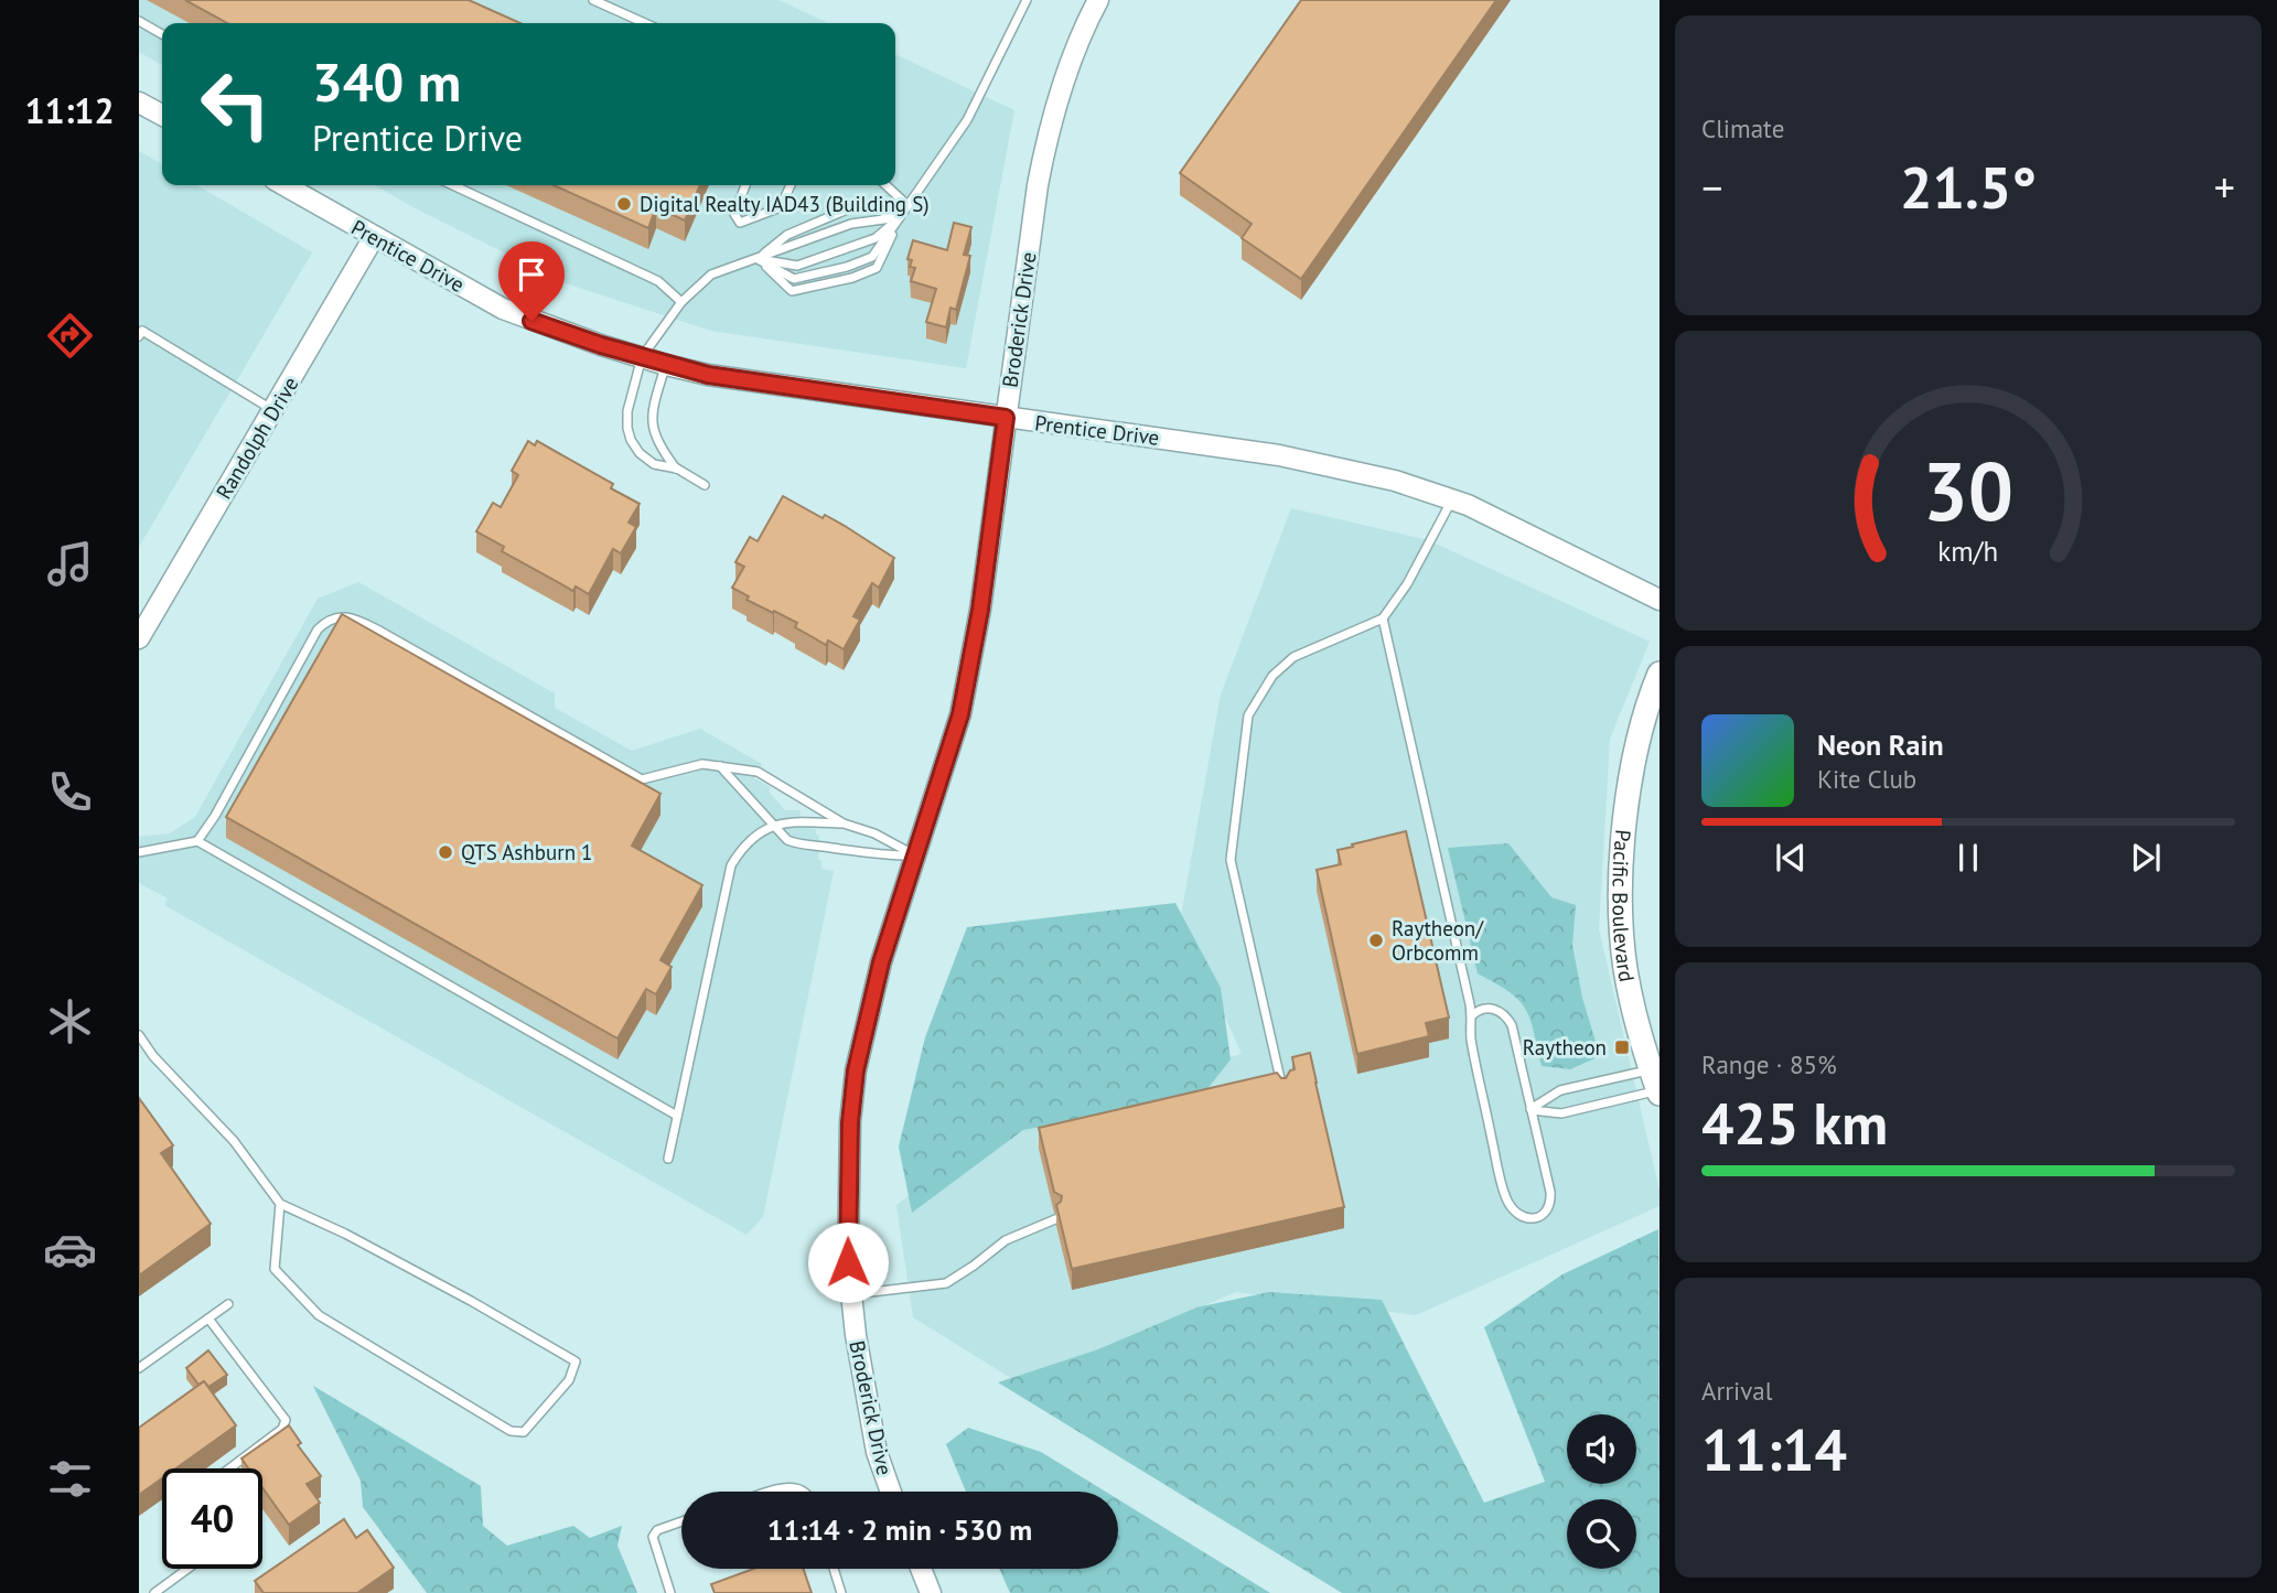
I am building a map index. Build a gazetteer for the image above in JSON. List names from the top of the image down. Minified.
{"streets":{"main road":["Pacific Boulevard"],"street":["Prentice Drive","Broderick Drive","Randolph Drive"]},"crossings":[["Prentice Drive","Broderick Drive"],["Prentice Drive","Randolph Drive"]],"places":{"other":["Digital Realty IAD43 (Building S)","QTS Ashburn 1","Raytheon/ Orbcomm"],"transit":["Raytheon"]},"page":{"tabs":"11:12","tile":["Climate",["Range · 85%","425 km"],["Arrival","11:14"]],"turn":["340 m","Prentice Drive"],"heat":["−","21.5°","+"],"song":["Neon Rain","Kite Club"],"limit":"40","trip":"11:14 · 2 min · 530 m","gauge":["30","km/h"]}}
